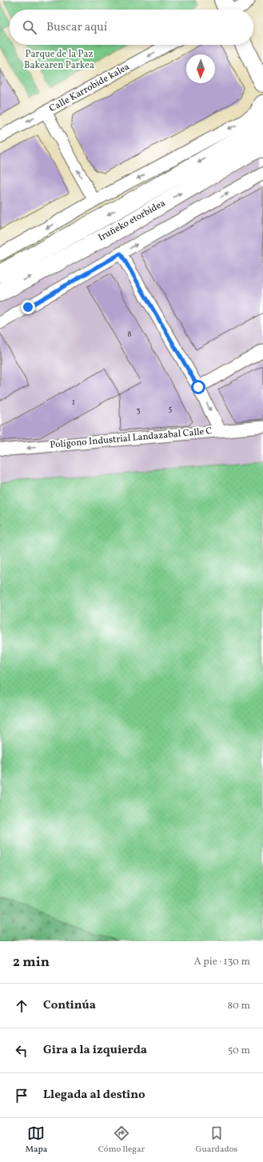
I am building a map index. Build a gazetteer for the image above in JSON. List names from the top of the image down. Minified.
{"streets":{"main road":["Iruñeko etorbidea"],"street":["Calle Karrobide kalea","Polígono Industrial Landazabal Calle C"]},"one_way":["Calle Karrobide kalea","Polígono Industrial Landazabal Calle C"],"parks":["Parque de la Paz Bakearen Parkea"],"house_numbers":["8","1","5","3"],"north":"bottom","page":{"search":"Buscar aquí","heading":["2 min","A pie · 130 m"],"list":[["Continúa","80 m"],["Gira a la izquierda","50 m"],"Llegada al destino"],"nav":["Mapa","Cómo llegar","Guardados"]}}
